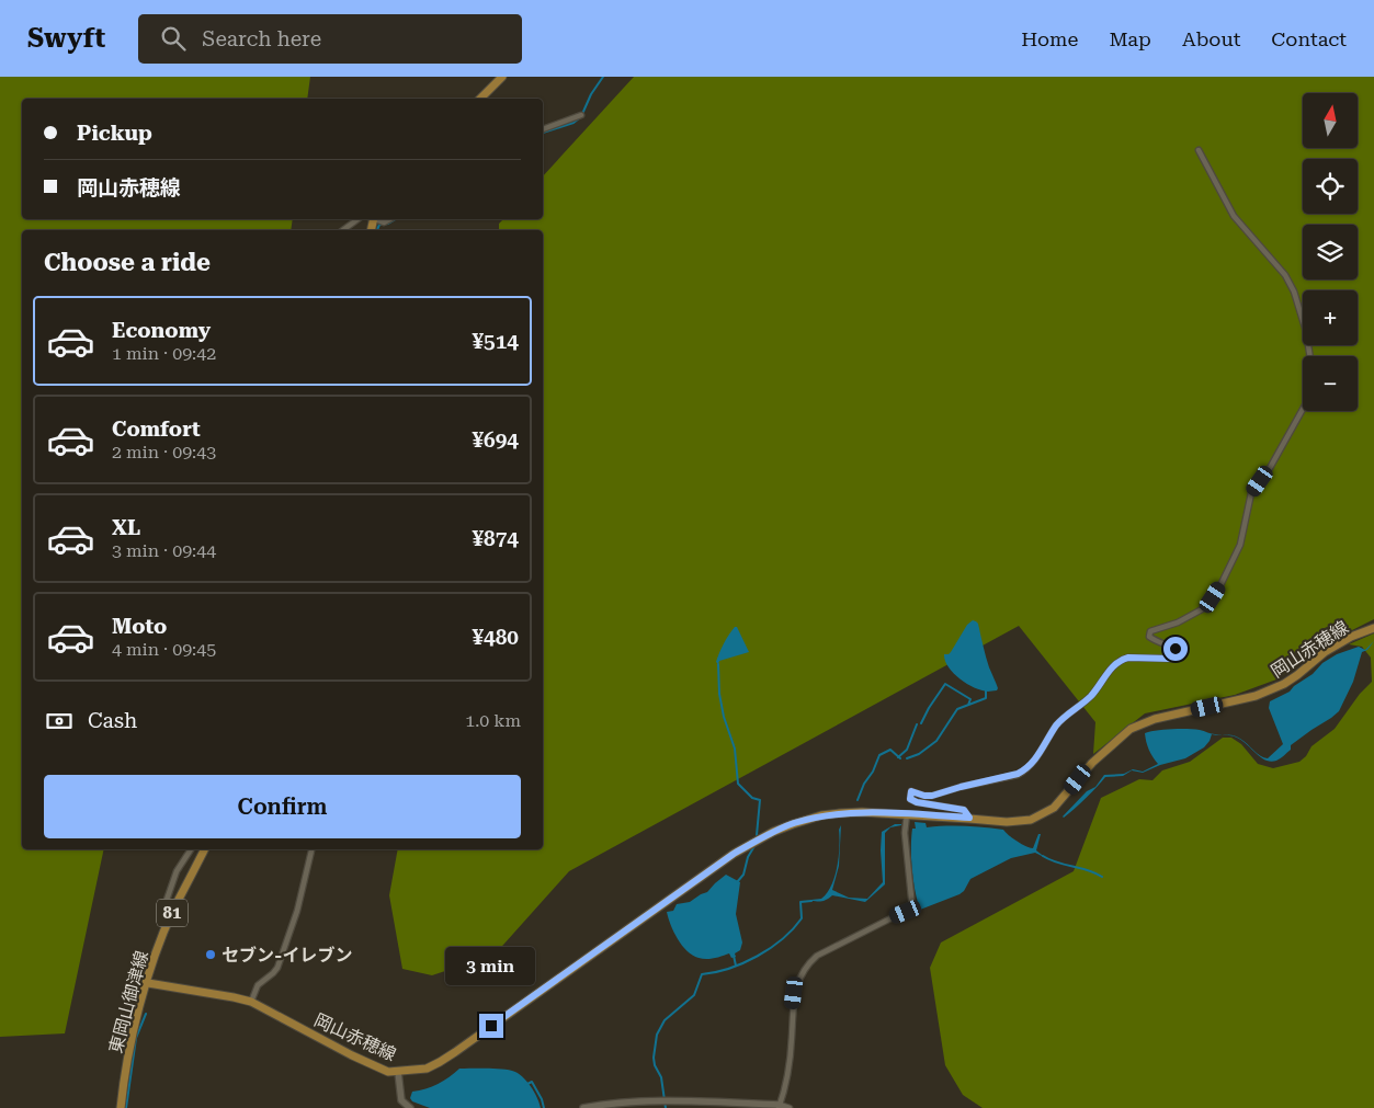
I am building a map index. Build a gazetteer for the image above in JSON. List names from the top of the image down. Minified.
{"streets":{"main road":["岡山赤穂線","81","東岡山御津線"]},"crossings":[["岡山赤穂線","東岡山御津線"]],"places":["セブン-イレブン"],"north":"top","page":{"header":"Swyft","search":"Search here","nav":["Home","Map","About","Contact"],"map_buttons":["+","−"],"banner":["Pickup","岡山赤穂線"],"heading":"Choose a ride","list":[{"name":"Economy","note":"1 min · 09:42","value":"¥514"},{"name":"Comfort","note":"2 min · 09:43","value":"¥694"},{"name":"XL","note":"3 min · 09:44","value":"¥874"},{"name":"Moto","note":"4 min · 09:45","value":"¥480"}],"pay":["Cash","1.0 km"],"buttons":"Confirm","bubble":"3 min"}}
